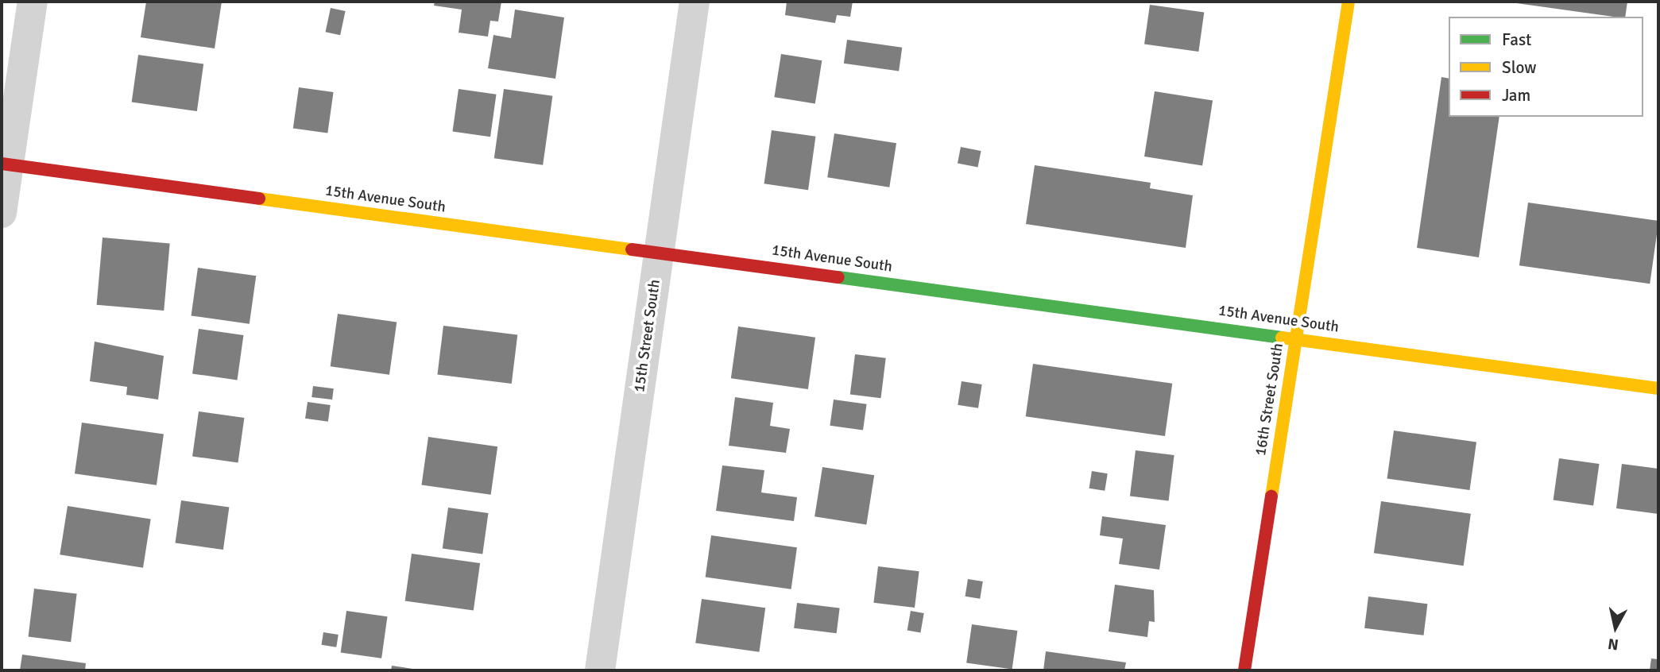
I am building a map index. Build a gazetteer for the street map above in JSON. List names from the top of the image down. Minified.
{"streets":{"street":["15th Avenue South","15th Street South","16th Street South"]},"crossings":[["15th Avenue South","15th Street South"],["15th Avenue South","16th Street South"]],"legend":["Fast","Slow","Jam"],"north":"bottom"}
